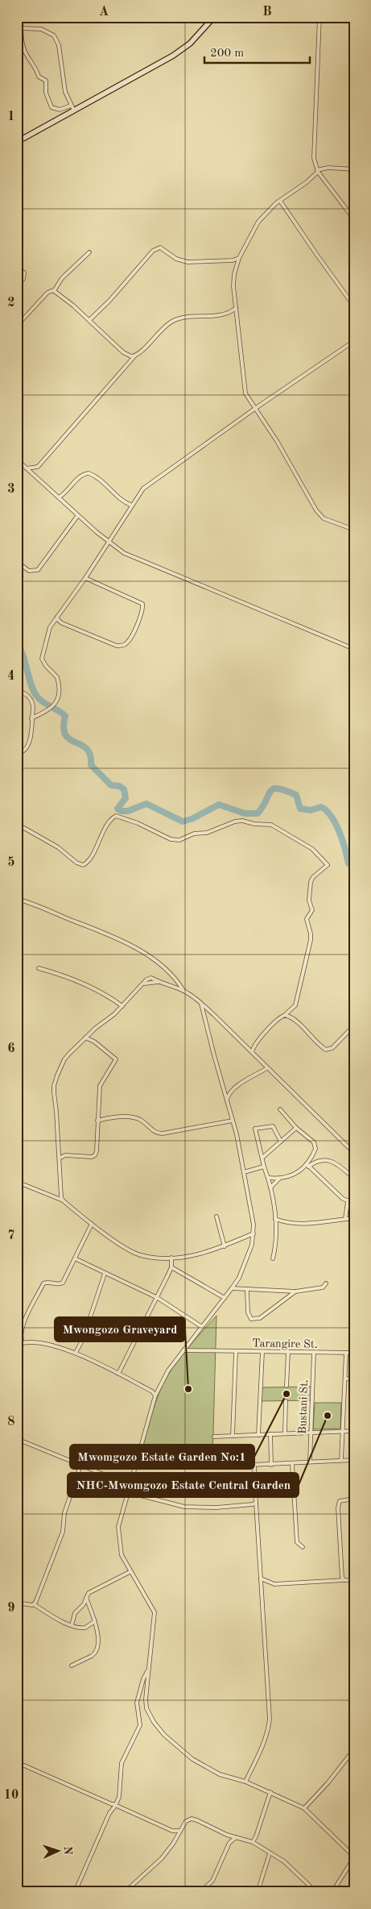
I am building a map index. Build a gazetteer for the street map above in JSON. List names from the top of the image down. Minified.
{"streets":{"street":["Tarangire St.","Bustani St."]},"crossings":[["Tarangire St.","Bustani St."]],"places":["Mwongozo Graveyard","Mwomgozo Estate Garden No:1","NHC-Mwomgozo Estate Central Garden"],"scale_bar":"200 m","north":"right","grid":{"columns":["A","B"],"rows":["1","2","3","4","5","6","7","8","9","10"]}}
